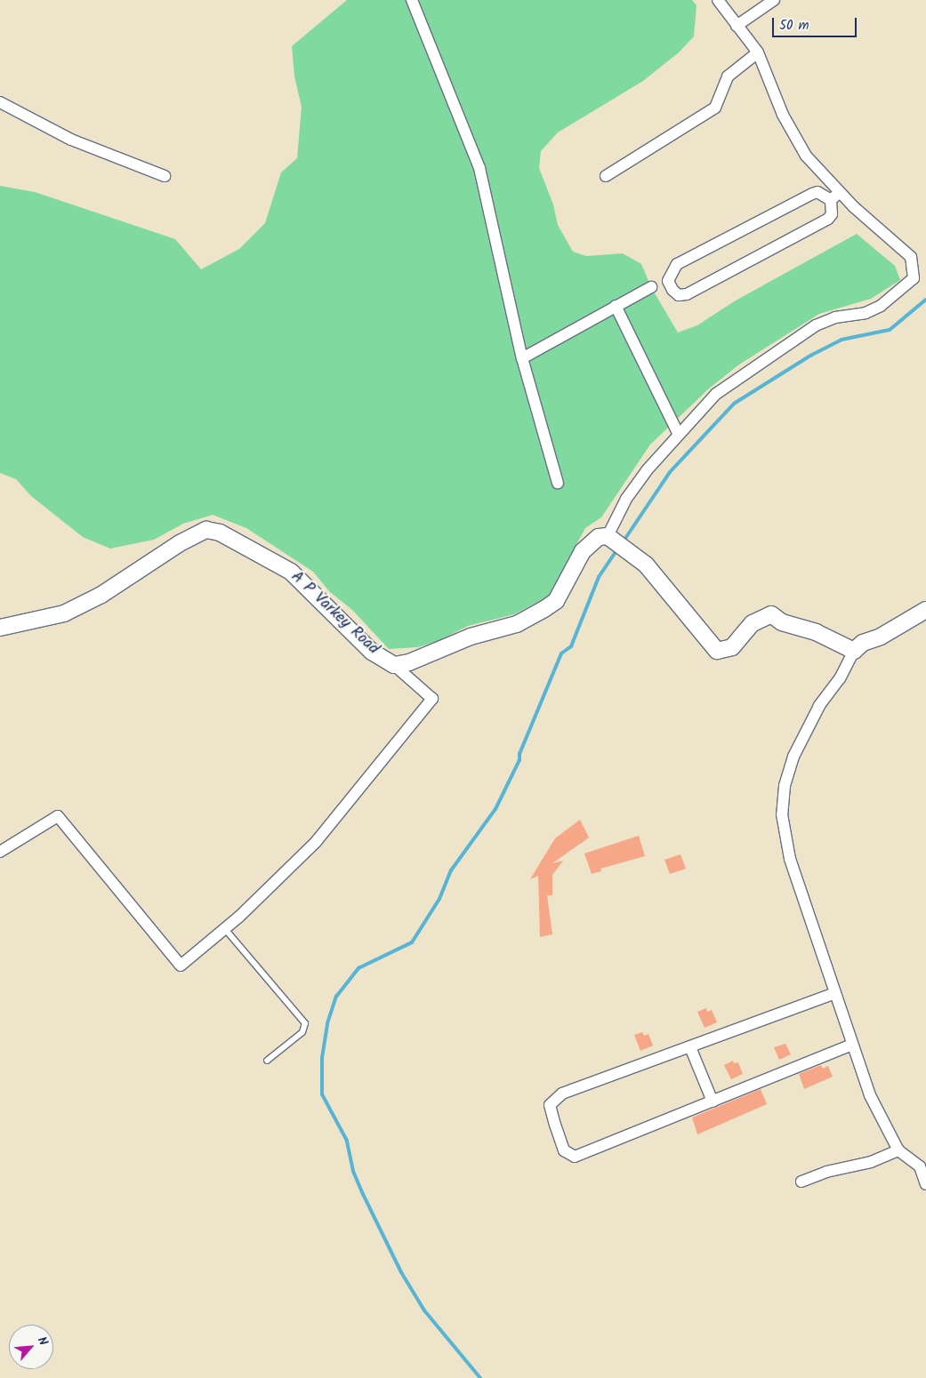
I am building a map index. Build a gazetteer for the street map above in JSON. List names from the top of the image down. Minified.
{"streets":{"street":["A P Varkey Road"]},"scale_bar":"50 m","north":"top right"}
